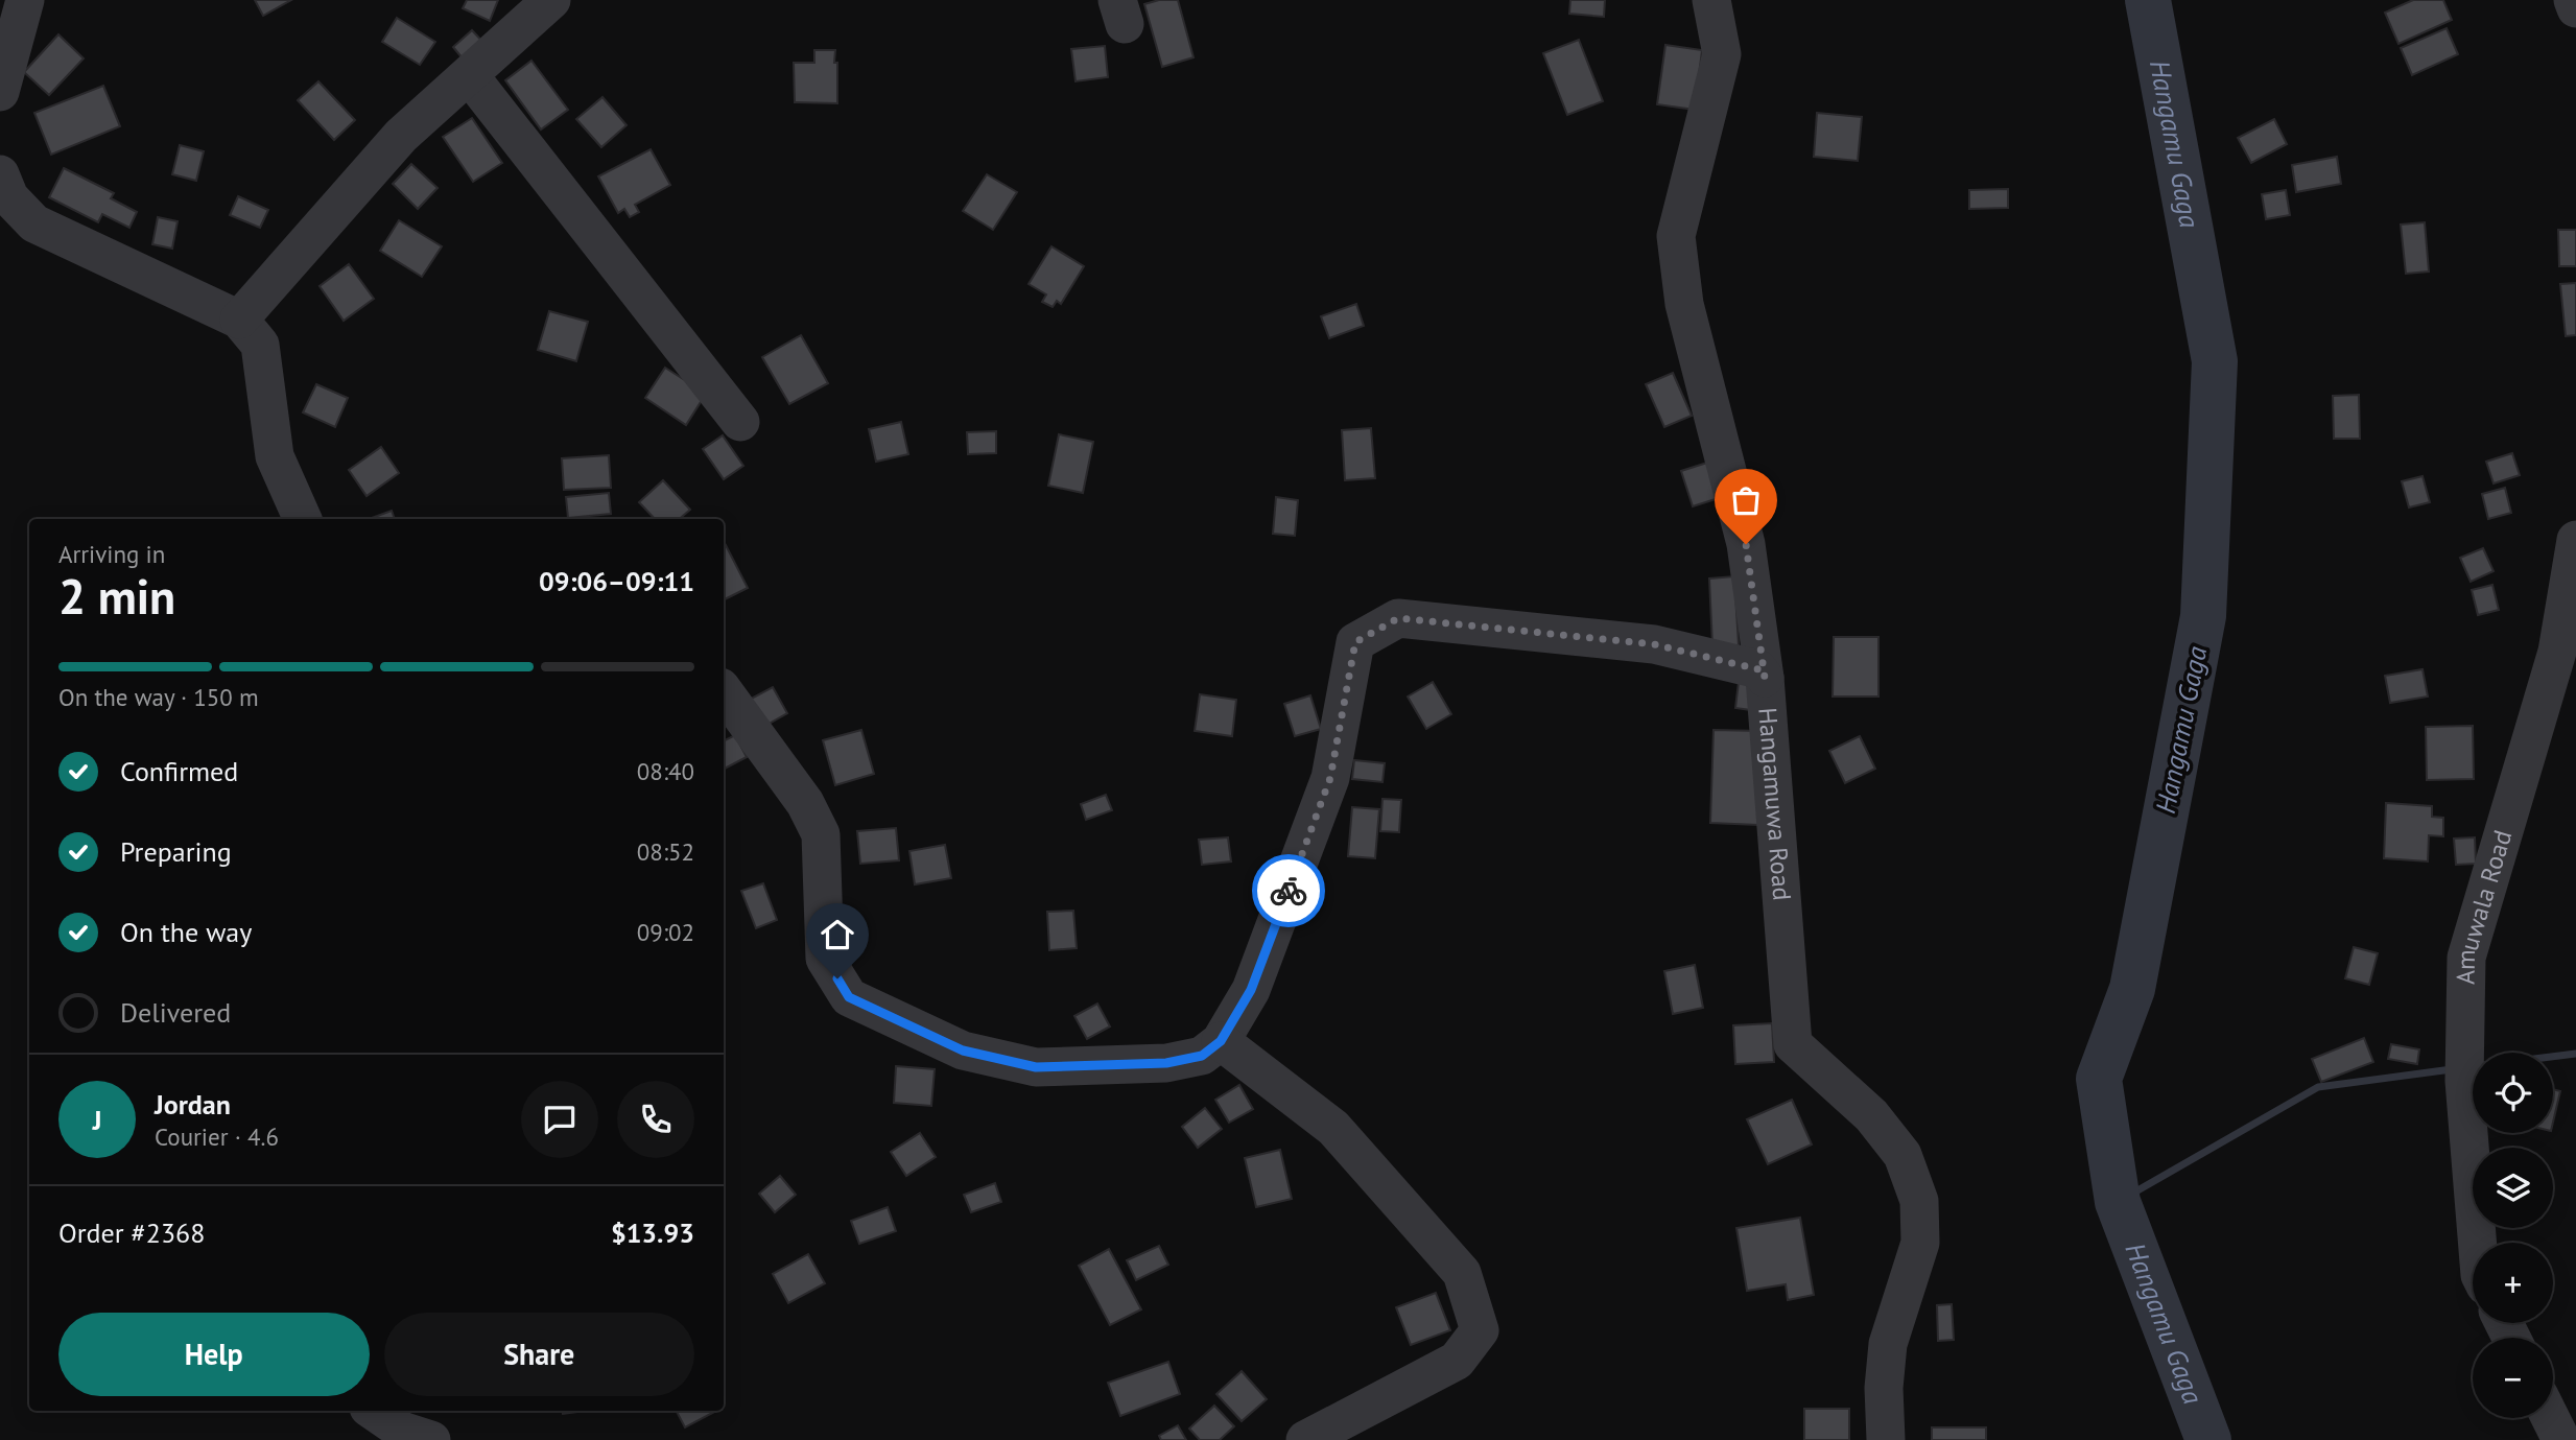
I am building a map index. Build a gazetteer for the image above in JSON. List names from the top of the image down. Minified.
{"streets":{"street":["Hangamuwa Road","Amuwala Road"]},"water":["Hangamu Gaga"],"page":{"heading":["2 min","Arriving in","09:06–09:11"],"panel":["Jordan","Courier · 4.6","Order #2368","$13.93"],"bar":"On the way · 150 m","list":[["Confirmed","08:40"],["Preparing","08:52"],["On the way","09:02"],"Delivered"],"map_buttons":["+","−"],"round":"J","buttons":["Help","Share"]}}
